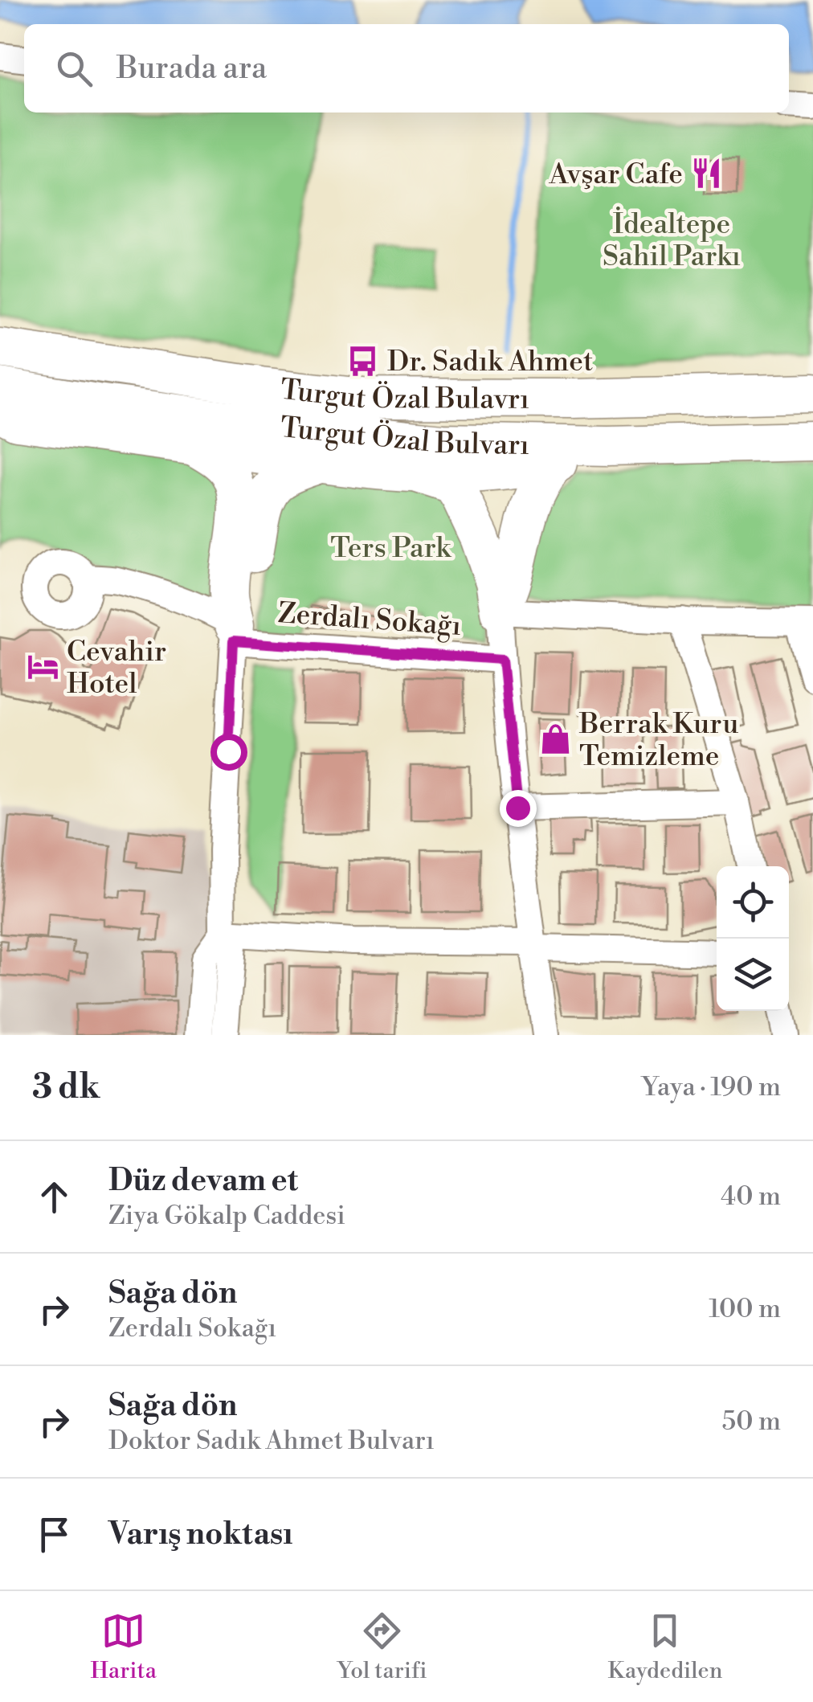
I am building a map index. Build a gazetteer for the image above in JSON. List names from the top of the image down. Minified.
{"streets":{"highway":["Turgut Özal Bulavrı","Turgut Özal Bulvarı"],"street":["Zerdalı Sokağı"]},"parks":["İdealtepe Sahil Parkı","Ters Park"],"places":{"restaurant":["Avşar Cafe"],"bus stop":["Dr. Sadık Ahmet"],"hotel":["Cevahir Hotel"],"shop":["Berrak Kuru Temizleme"]},"page":{"search":"Burada ara","heading":["3 dk","Yaya · 190 m"],"list":[["Düz devam et","Ziya Gökalp Caddesi","40 m"],["Sağa dön","Zerdalı Sokağı","100 m"],["Sağa dön","Doktor Sadık Ahmet Bulvarı","50 m"],"Varış noktası"],"nav":["Harita","Yol tarifi","Kaydedilen"]}}
